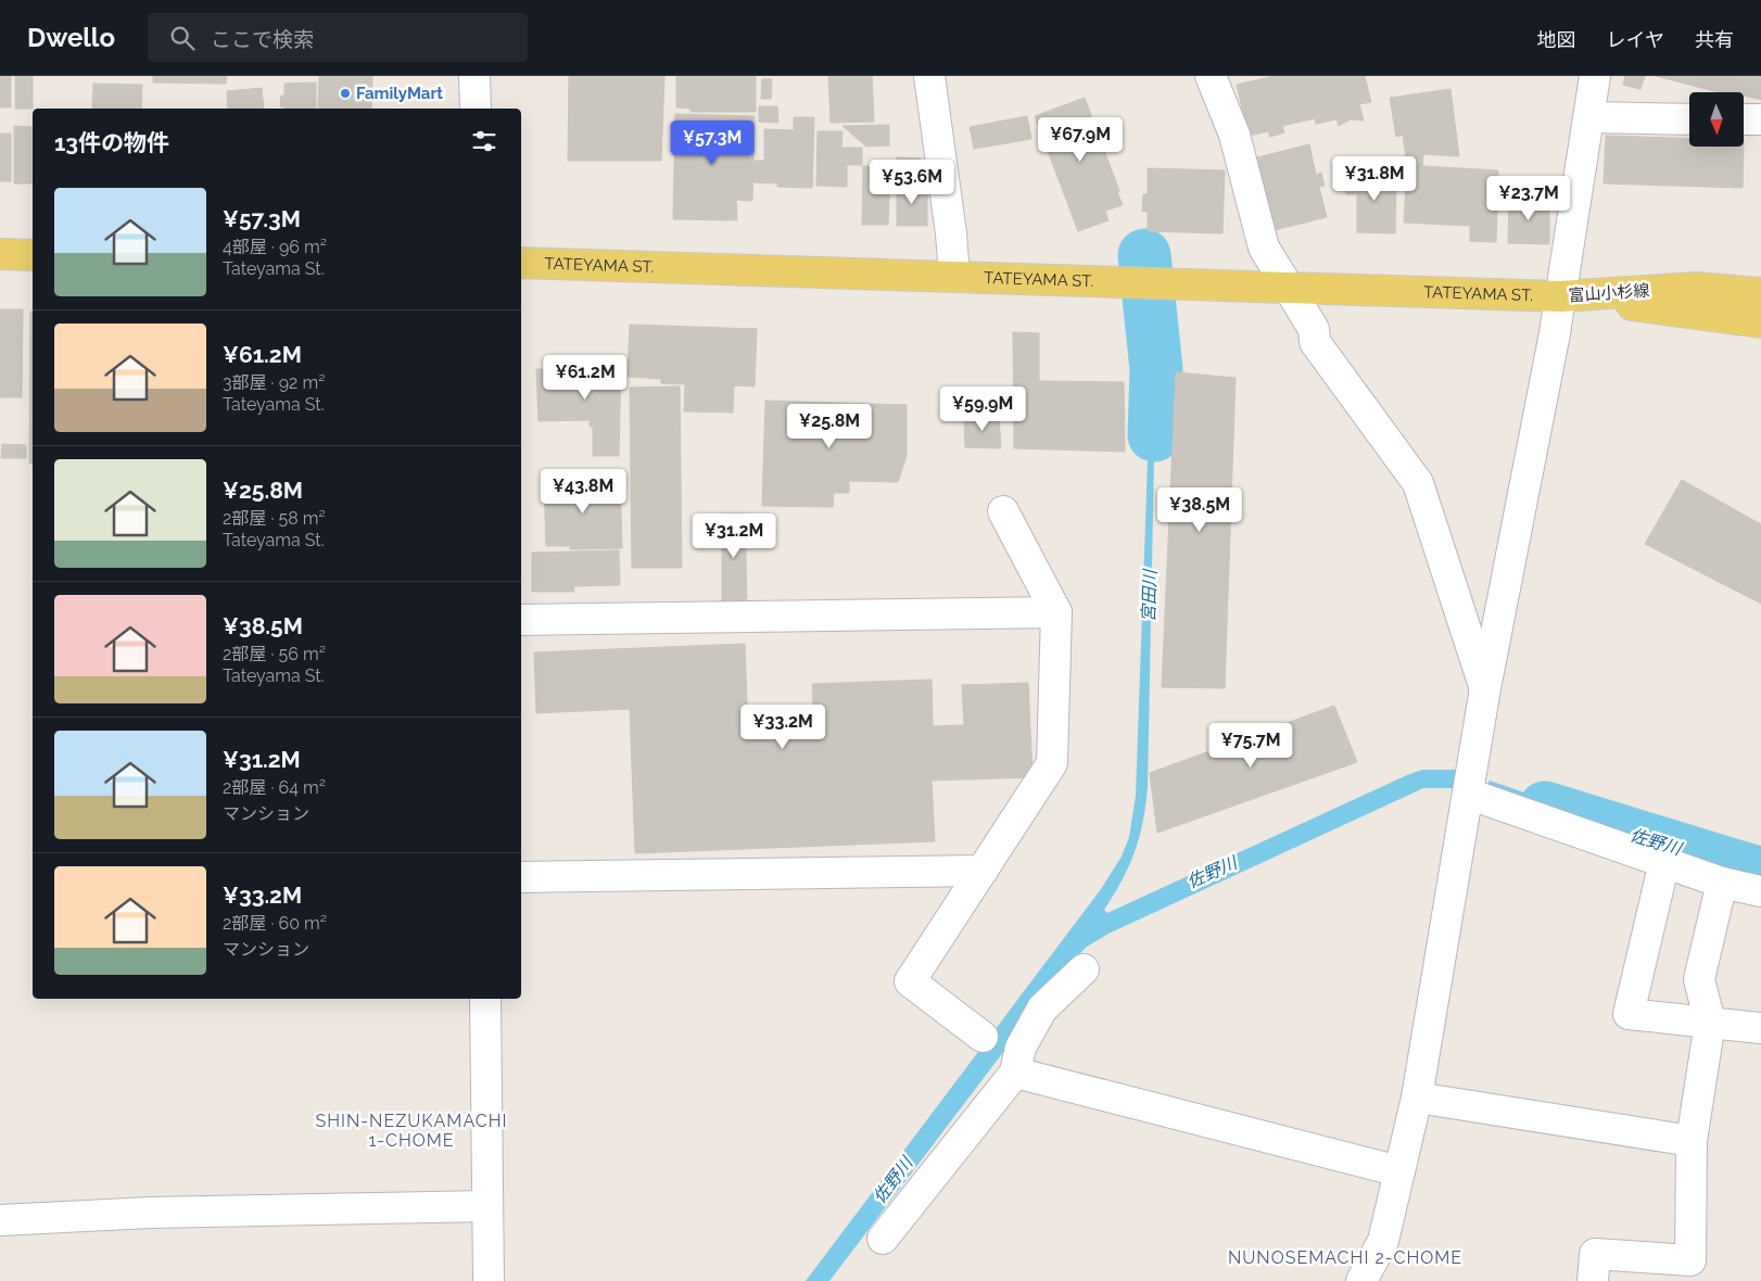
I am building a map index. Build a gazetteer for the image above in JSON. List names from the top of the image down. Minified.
{"streets":{"main road":["TATEYAMA ST.","富山小杉線"]},"crossings":[["TATEYAMA ST.","富山小杉線"]],"districts":["SHIN-NEZUKAMACHI 1-CHOME","NUNOSEMACHI 2-CHOME"],"water":["宮田川","佐野川"],"places":["FamilyMart"],"north":"bottom","page":{"header":"Dwello","search":"ここで検索","nav":["地図","レイヤ","共有"],"heading":"13件の物件","price":["¥67.9M","¥57.3M","¥31.8M","¥53.6M","¥23.7M","¥61.2M","¥59.9M","¥25.8M","¥43.8M","¥38.5M","¥31.2M","¥33.2M","¥75.7M"],"list":[{"name":"¥57.3M","note":"4部屋 · 96 m² · Tateyama St."},{"name":"¥61.2M","note":"3部屋 · 92 m² · Tateyama St."},{"name":"¥25.8M","note":"2部屋 · 58 m² · Tateyama St."},{"name":"¥38.5M","note":"2部屋 · 56 m² · Tateyama St."},{"name":"¥31.2M","note":"2部屋 · 64 m² · マンション"},{"name":"¥33.2M","note":"2部屋 · 60 m² · マンション"}]}}
